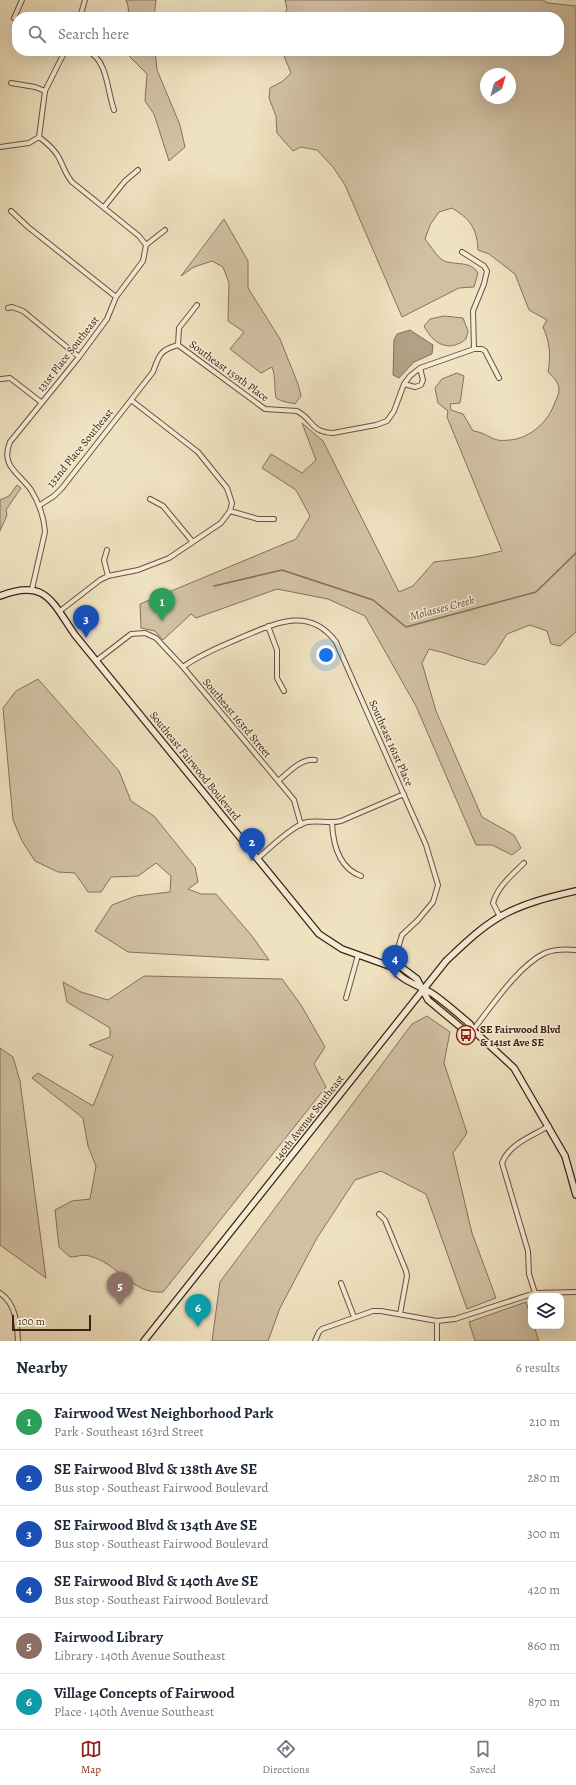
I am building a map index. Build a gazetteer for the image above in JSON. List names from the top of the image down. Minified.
{"streets":{"street":["131st Place Southeast","Southeast 159th Place","132nd Place Southeast","Southeast 163rd Street","Southeast 161st Place","Southeast Fairwood Boulevard","140th Avenue Southeast"]},"crossings":[["131st Place Southeast","132nd Place Southeast"],["Southeast 159th Place","132nd Place Southeast"],["Southeast 163rd Street","Southeast Fairwood Boulevard"],["Southeast 161st Place","Southeast Fairwood Boulevard"],["Southeast Fairwood Boulevard","140th Avenue Southeast"]],"water":["Molasses Creek"],"places":{"bus stop":["SE Fairwood Blvd & 141st Ave SE"]},"scale_bar":"100 m","north":"top right","page":{"search":"Search here","pins":["1","3","2","4","5","6"],"scale":"100 m","heading":["Nearby","6 results"],"list":[{"mark":"1","name":"Fairwood West Neighborhood Park","note":"Park · Southeast 163rd Street","value":"210 m"},{"mark":"2","name":"SE Fairwood Blvd & 138th Ave SE","note":"Bus stop · Southeast Fairwood Boulevard","value":"280 m"},{"mark":"3","name":"SE Fairwood Blvd & 134th Ave SE","note":"Bus stop · Southeast Fairwood Boulevard","value":"300 m"},{"mark":"4","name":"SE Fairwood Blvd & 140th Ave SE","note":"Bus stop · Southeast Fairwood Boulevard","value":"420 m"},{"mark":"5","name":"Fairwood Library","note":"Library · 140th Avenue Southeast","value":"860 m"},{"mark":"6","name":"Village Concepts of Fairwood","note":"Place · 140th Avenue Southeast","value":"870 m"}],"nav":["Map","Directions","Saved"]}}
